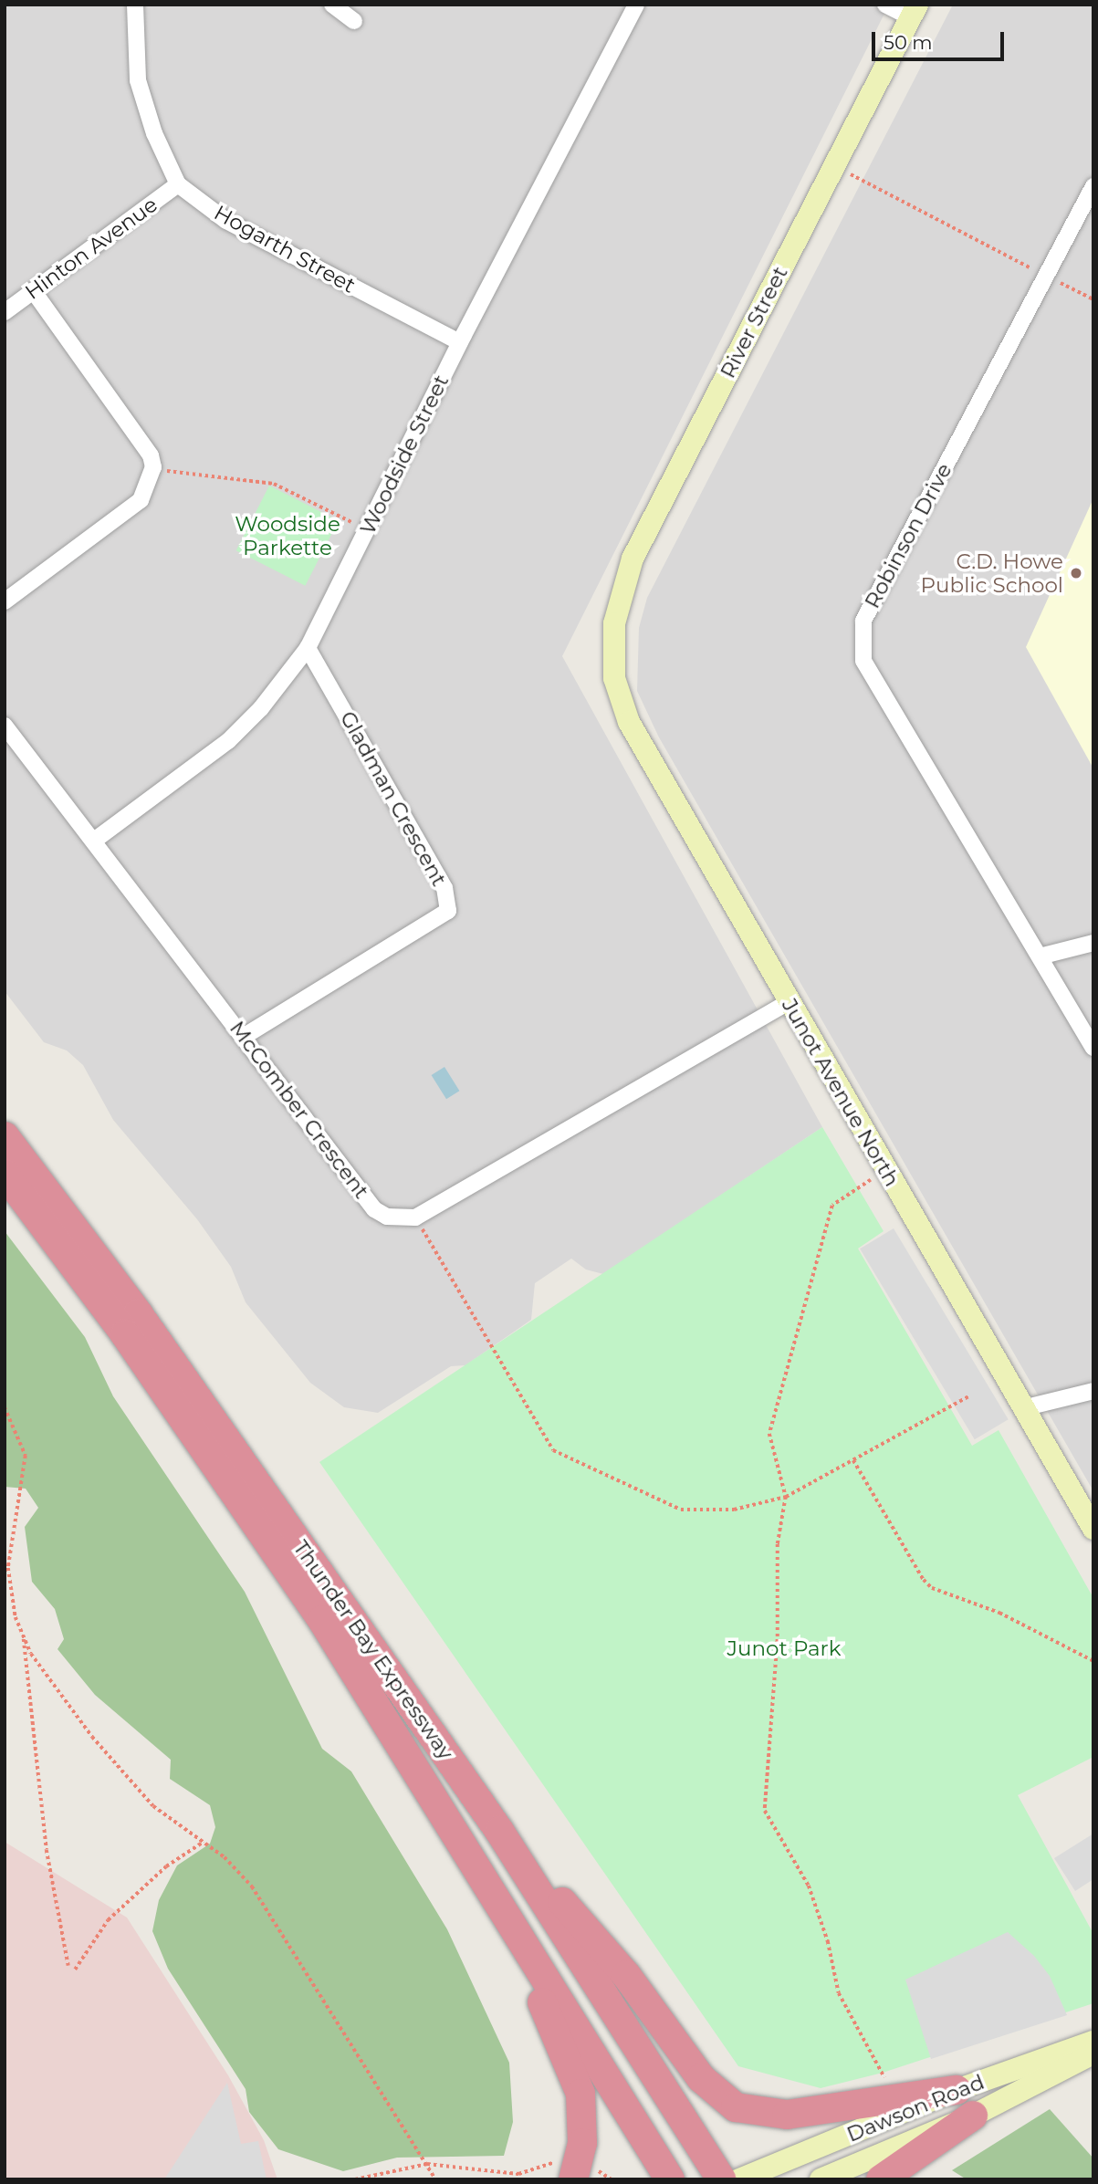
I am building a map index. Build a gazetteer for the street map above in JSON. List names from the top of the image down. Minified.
{"streets":{"highway":["Thunder Bay Expressway"],"main road":["River Street","Junot Avenue North","Dawson Road"],"street":["Hinton Avenue","Hogarth Street","Woodside Street","Robinson Drive","Gladman Crescent","McComber Crescent"]},"crossings":[["Hinton Avenue","Hogarth Street"],["Hogarth Street","Woodside Street"],["River Street","Junot Avenue North"],["Woodside Street","Gladman Crescent"],["Woodside Street","McComber Crescent"],["Gladman Crescent","McComber Crescent"]],"parks":["Woodside Parkette","Junot Park"],"places":["C.D. Howe Public School"],"scale_bar":"50 m"}
